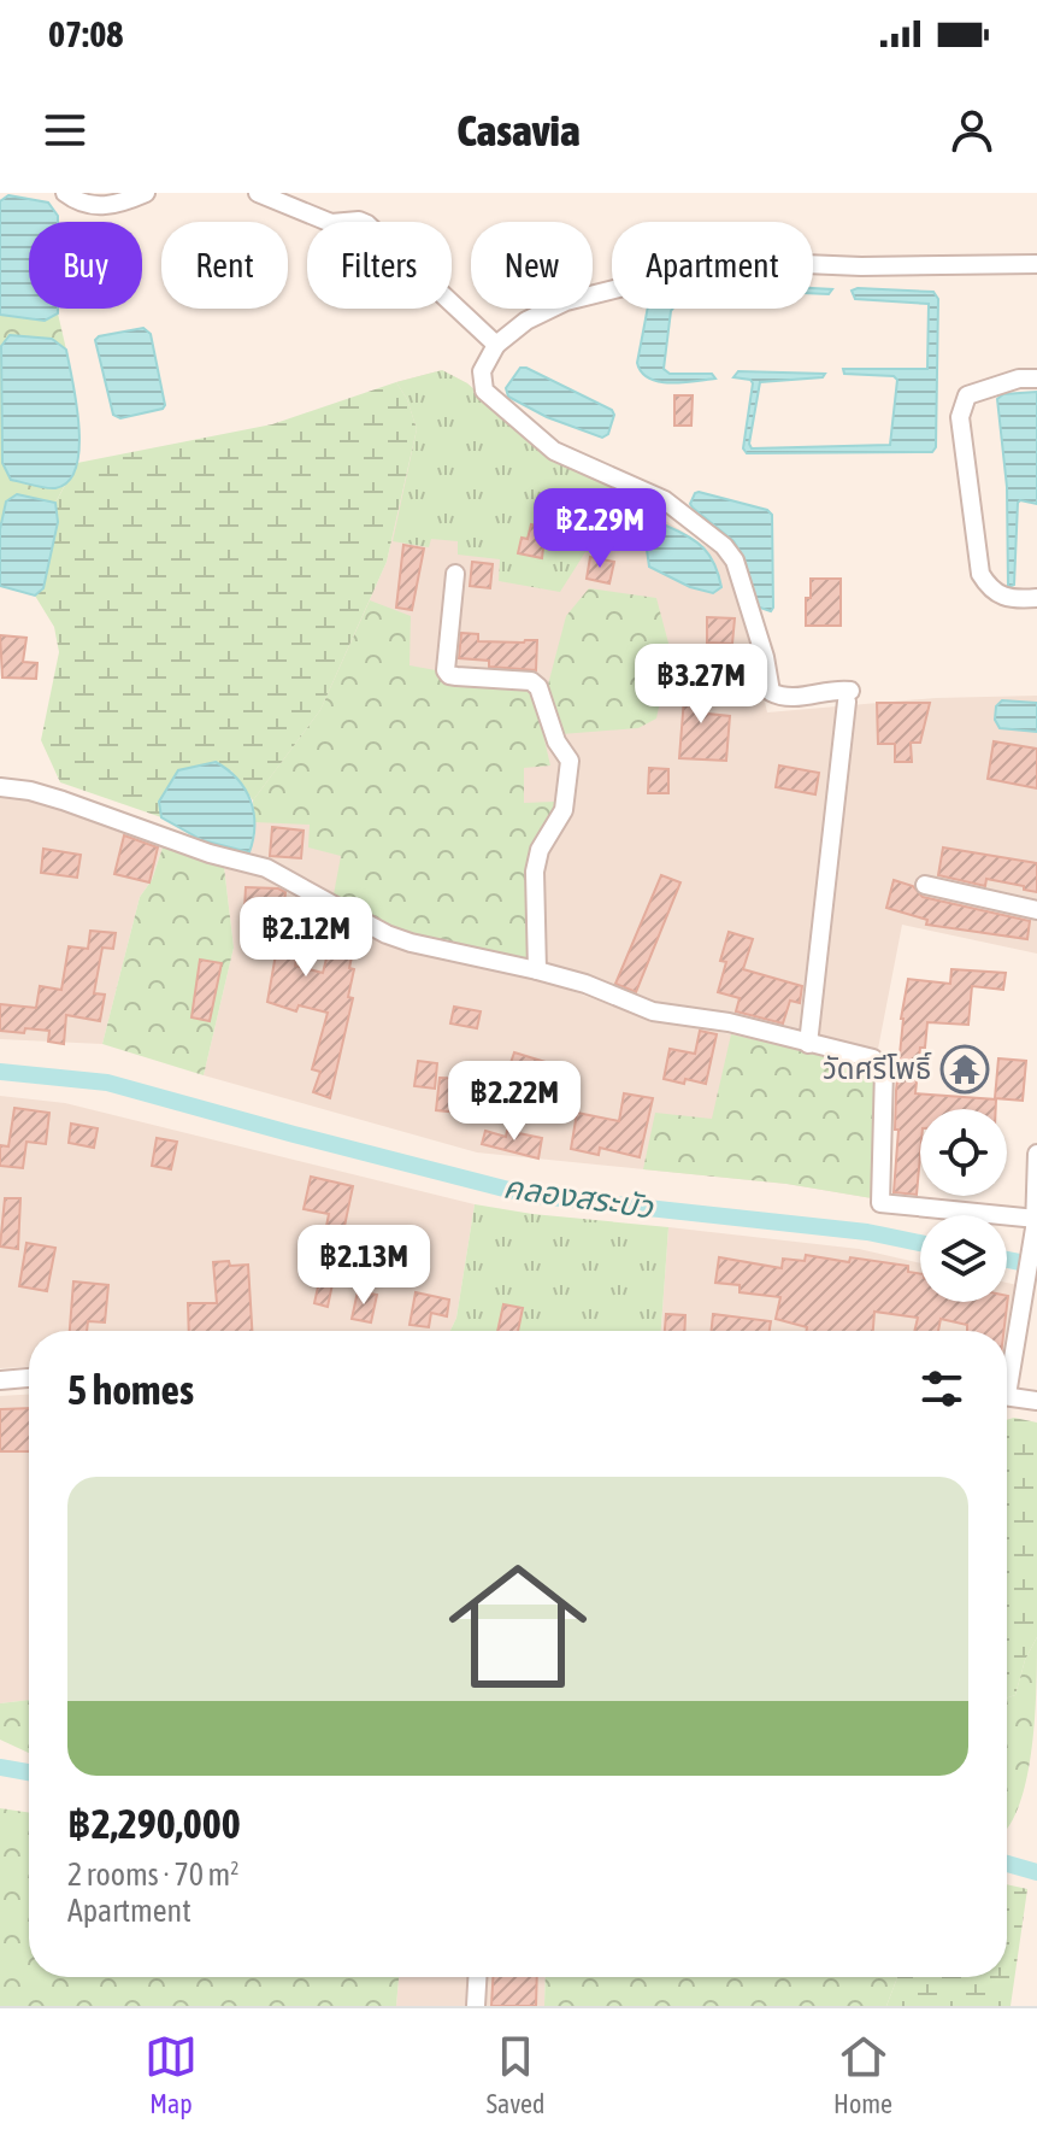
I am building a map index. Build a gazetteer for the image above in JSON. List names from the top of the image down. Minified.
{"water":["คลองสระบัว"],"places":{"temple":["วัดศรีโพธิ์"]},"page":{"status":"07:08","header":"Casavia","chip":["Buy","Rent","Filters","New","Apartment"],"price":["฿2.29M","฿3.27M","฿2.12M","฿2.22M","฿2.13M"],"heading":"5 homes","list":[{"name":"฿2,290,000","note":"2 rooms · 70 m² · Apartment"}],"tabs":["Map","Saved","Home"]}}
